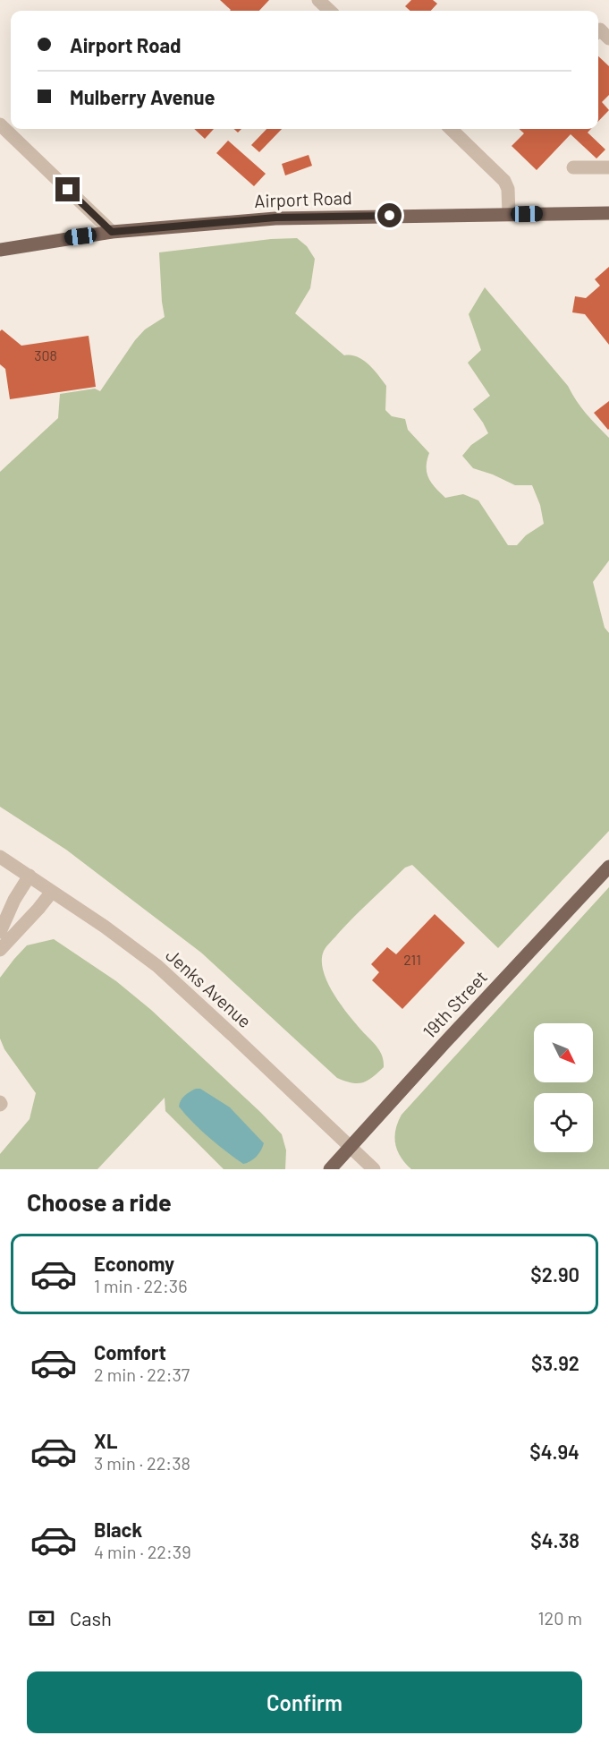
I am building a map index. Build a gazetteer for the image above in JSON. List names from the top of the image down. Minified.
{"streets":{"main road":["Airport Road","19th Street"],"street":["Jenks Avenue"]},"crossings":[["Jenks Avenue","19th Street"]],"house_numbers":["308","211"],"north":"bottom right","page":{"banner":["Airport Road","Mulberry Avenue"],"heading":"Choose a ride","list":[{"name":"Economy","note":"1 min · 22:36","value":"$2.90"},{"name":"Comfort","note":"2 min · 22:37","value":"$3.92"},{"name":"XL","note":"3 min · 22:38","value":"$4.94"},{"name":"Black","note":"4 min · 22:39","value":"$4.38"}],"pay":["Cash","120 m"],"buttons":"Confirm"}}
